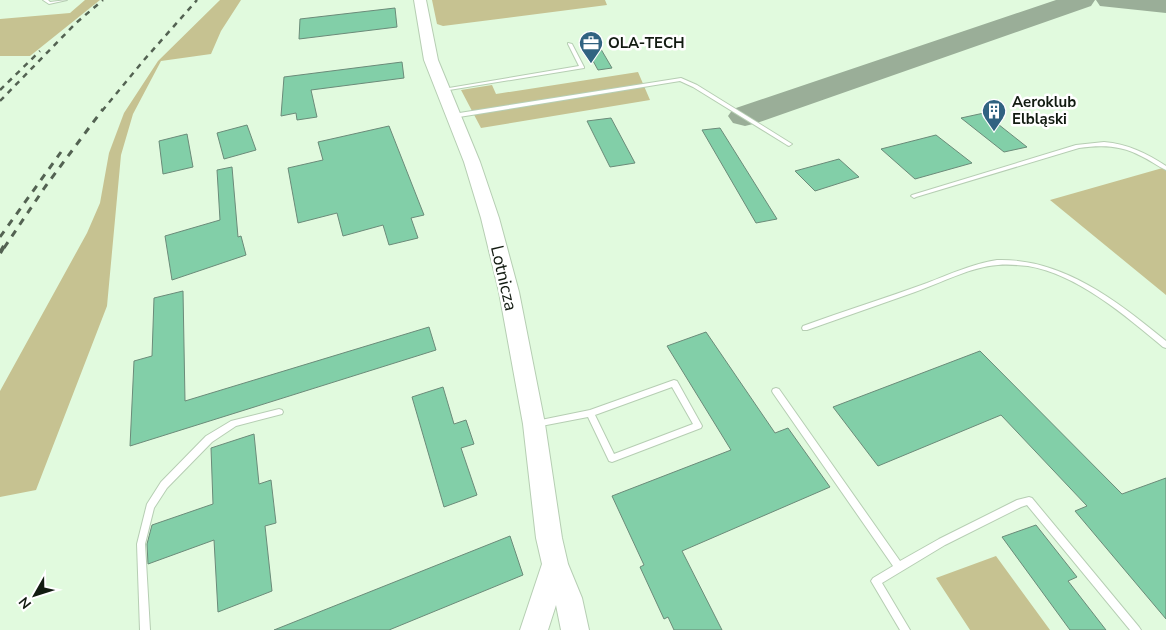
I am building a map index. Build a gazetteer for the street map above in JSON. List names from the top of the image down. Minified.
{"streets":{"street":["Lotnicza"]},"places":{"office":["OLA-TECH"],"building":["Aeroklub Elbląski"]},"north":"bottom left"}
